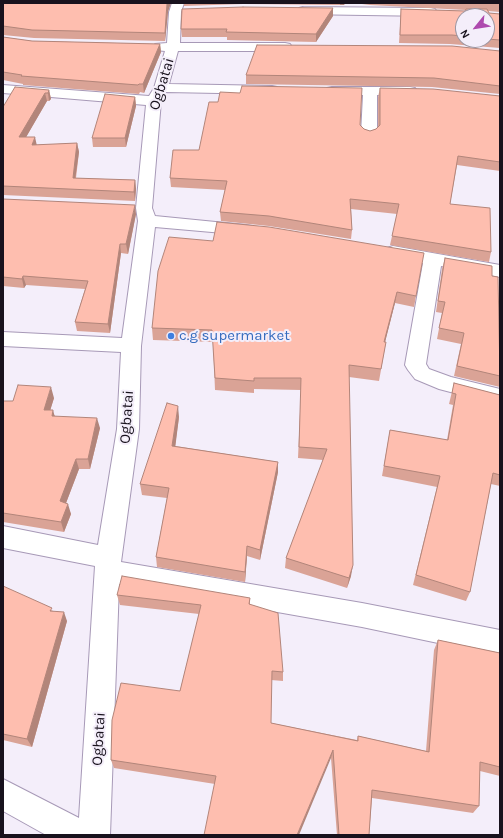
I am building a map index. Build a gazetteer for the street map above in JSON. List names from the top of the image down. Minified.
{"streets":{"street":["Ogbatai"]},"places":["c.g supermarket"],"north":"bottom left"}
